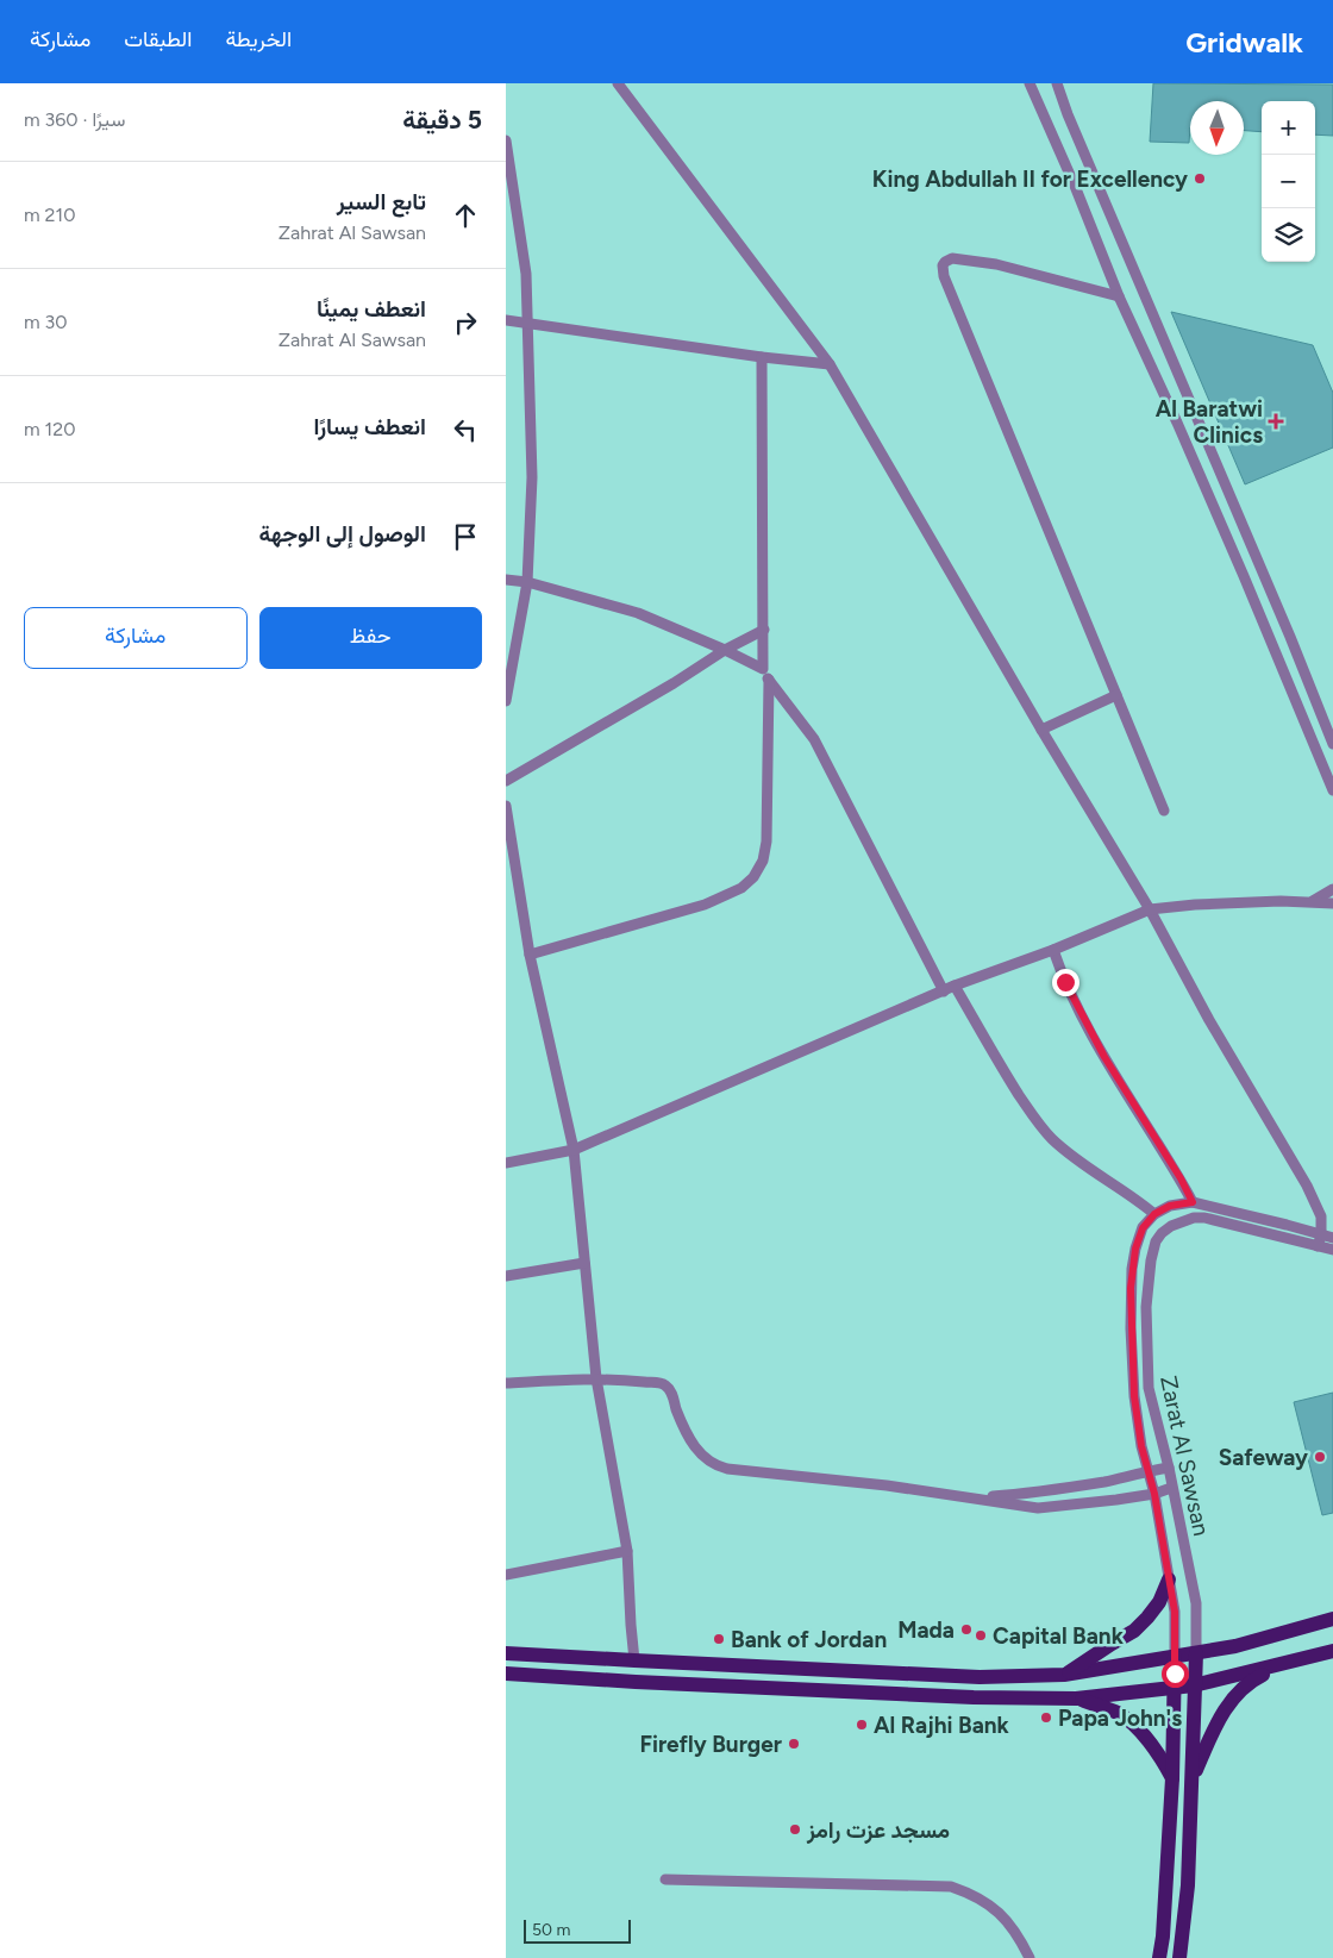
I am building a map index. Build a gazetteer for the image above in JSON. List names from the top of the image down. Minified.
{"streets":{"street":["Zarat Al Sawsan"]},"places":{"other":["King Abdullah II for Excellency","Safeway","Mada","Capital Bank","Bank of Jordan","Papa John's","Al Rajhi Bank","Firefly Burger","مسجد عزت رامز"],"health":["Al Baratwi Clinics"]},"scale_bar":"50 m","north":"bottom","page":{"header":"Gridwalk","nav":["الخريطة","الطبقات","مشاركة"],"heading":["5 دقيقة","سيرًا · 360 m"],"map_buttons":["+","−"],"list":[["تابع السير","Zahrat Al Sawsan","210 m"],["انعطف يمينًا","Zahrat Al Sawsan","30 m"],["انعطف يسارًا","120 m"],"الوصول إلى الوجهة"],"buttons":["حفظ","مشاركة"],"scale":"50 m"}}
